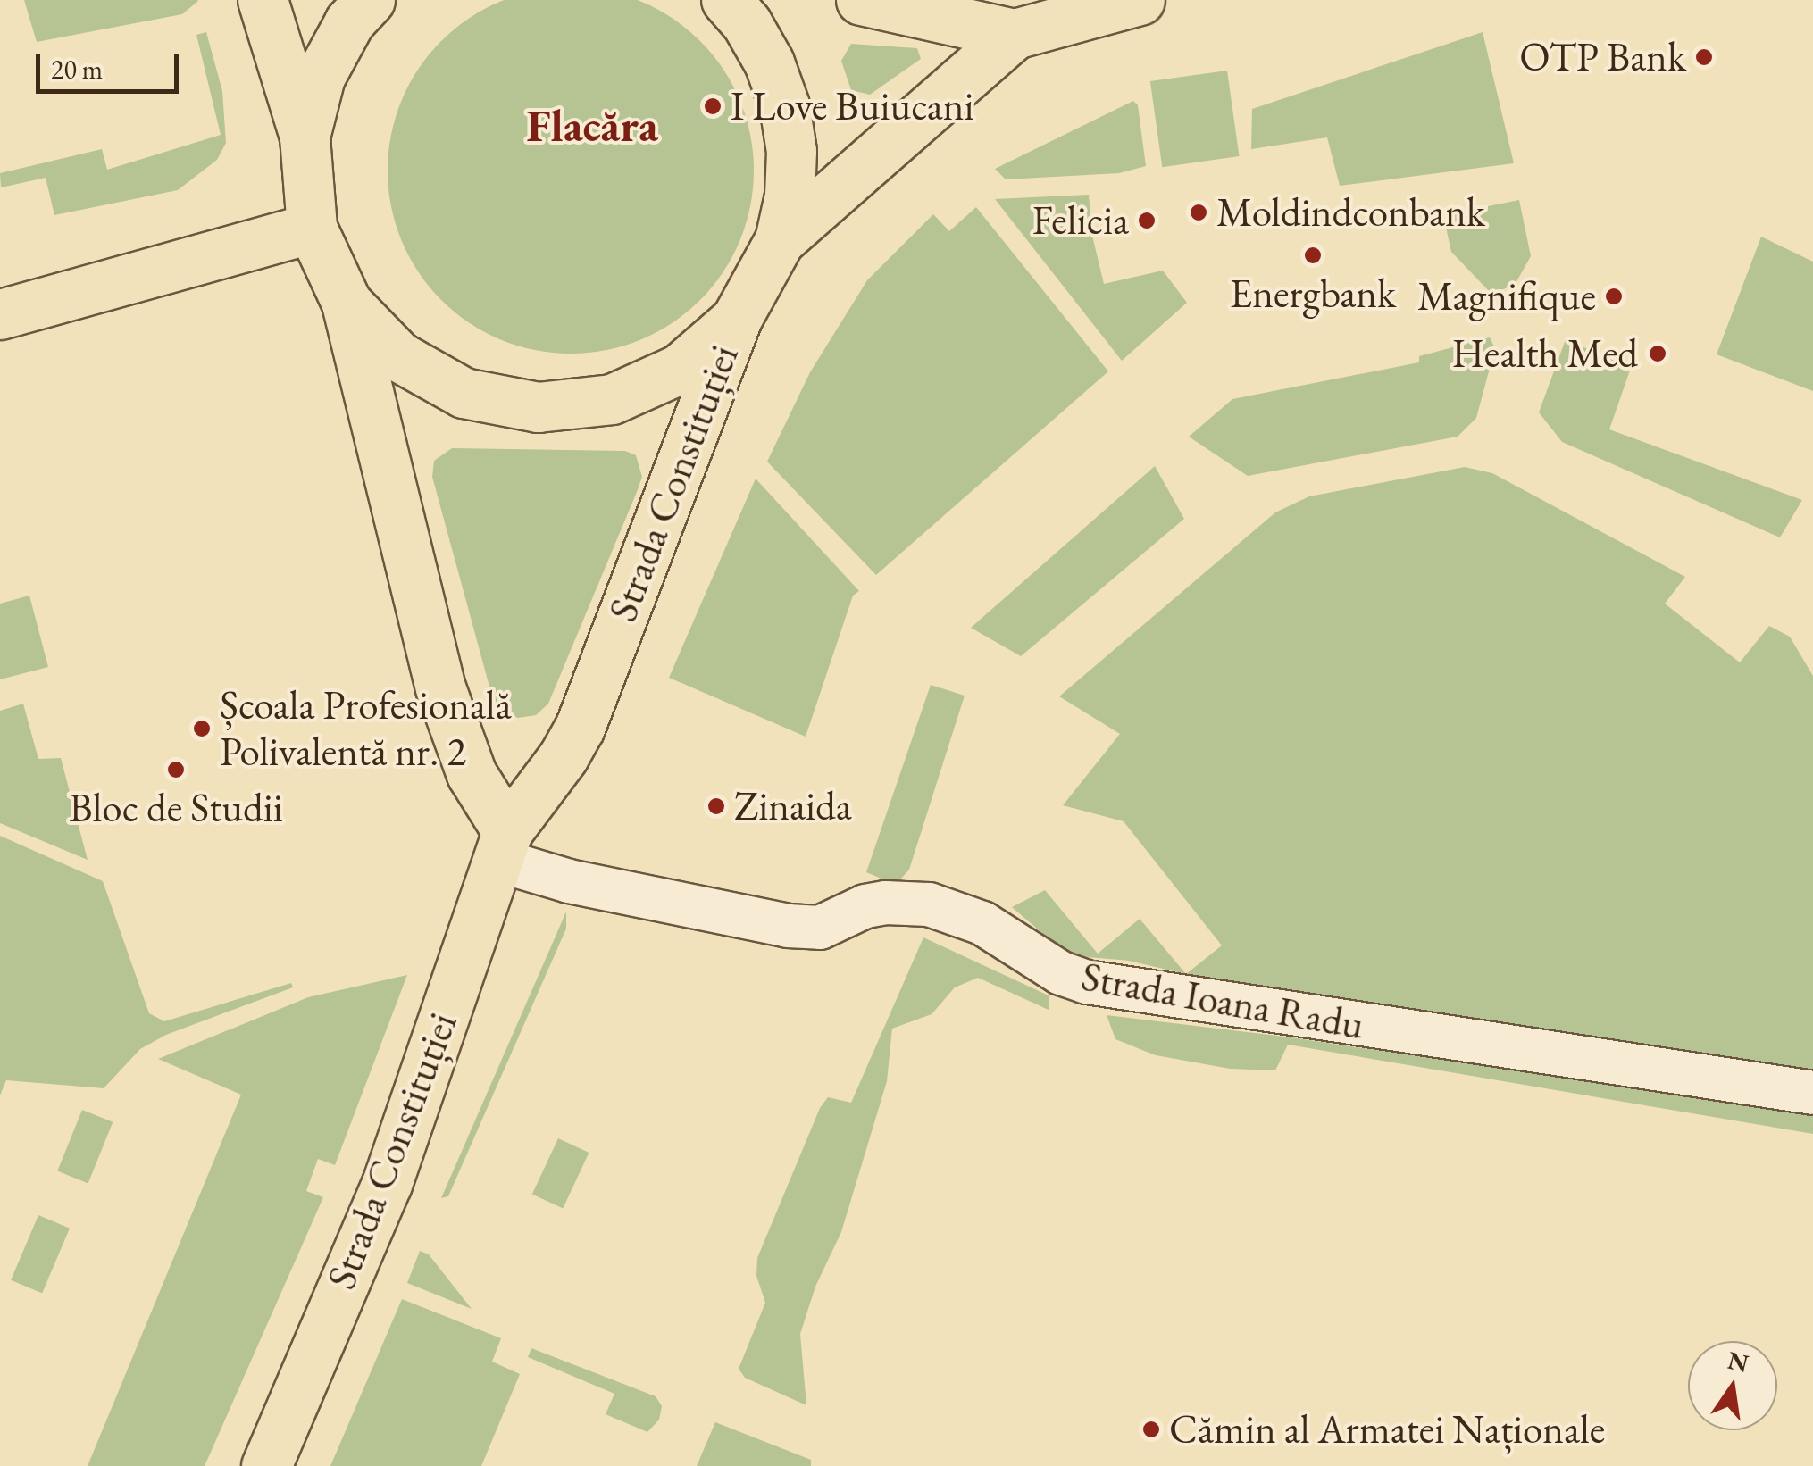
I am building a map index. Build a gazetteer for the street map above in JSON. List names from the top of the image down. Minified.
{"streets":{"main road":["Strada Constituției"],"street":["Strada Ioana Radu"]},"crossings":[["Strada Constituției","Strada Ioana Radu"]],"districts":["Flacăra"],"places":["OTP Bank","I Love Buiucani","Moldindconbank","Felicia","Energbank","Magnifique","Health Med","Școala Profesională Polivalentă nr. 2","Bloc de Studii","Zinaida","Cămin al Armatei Naționale"],"scale_bar":"20 m","north":"top"}
